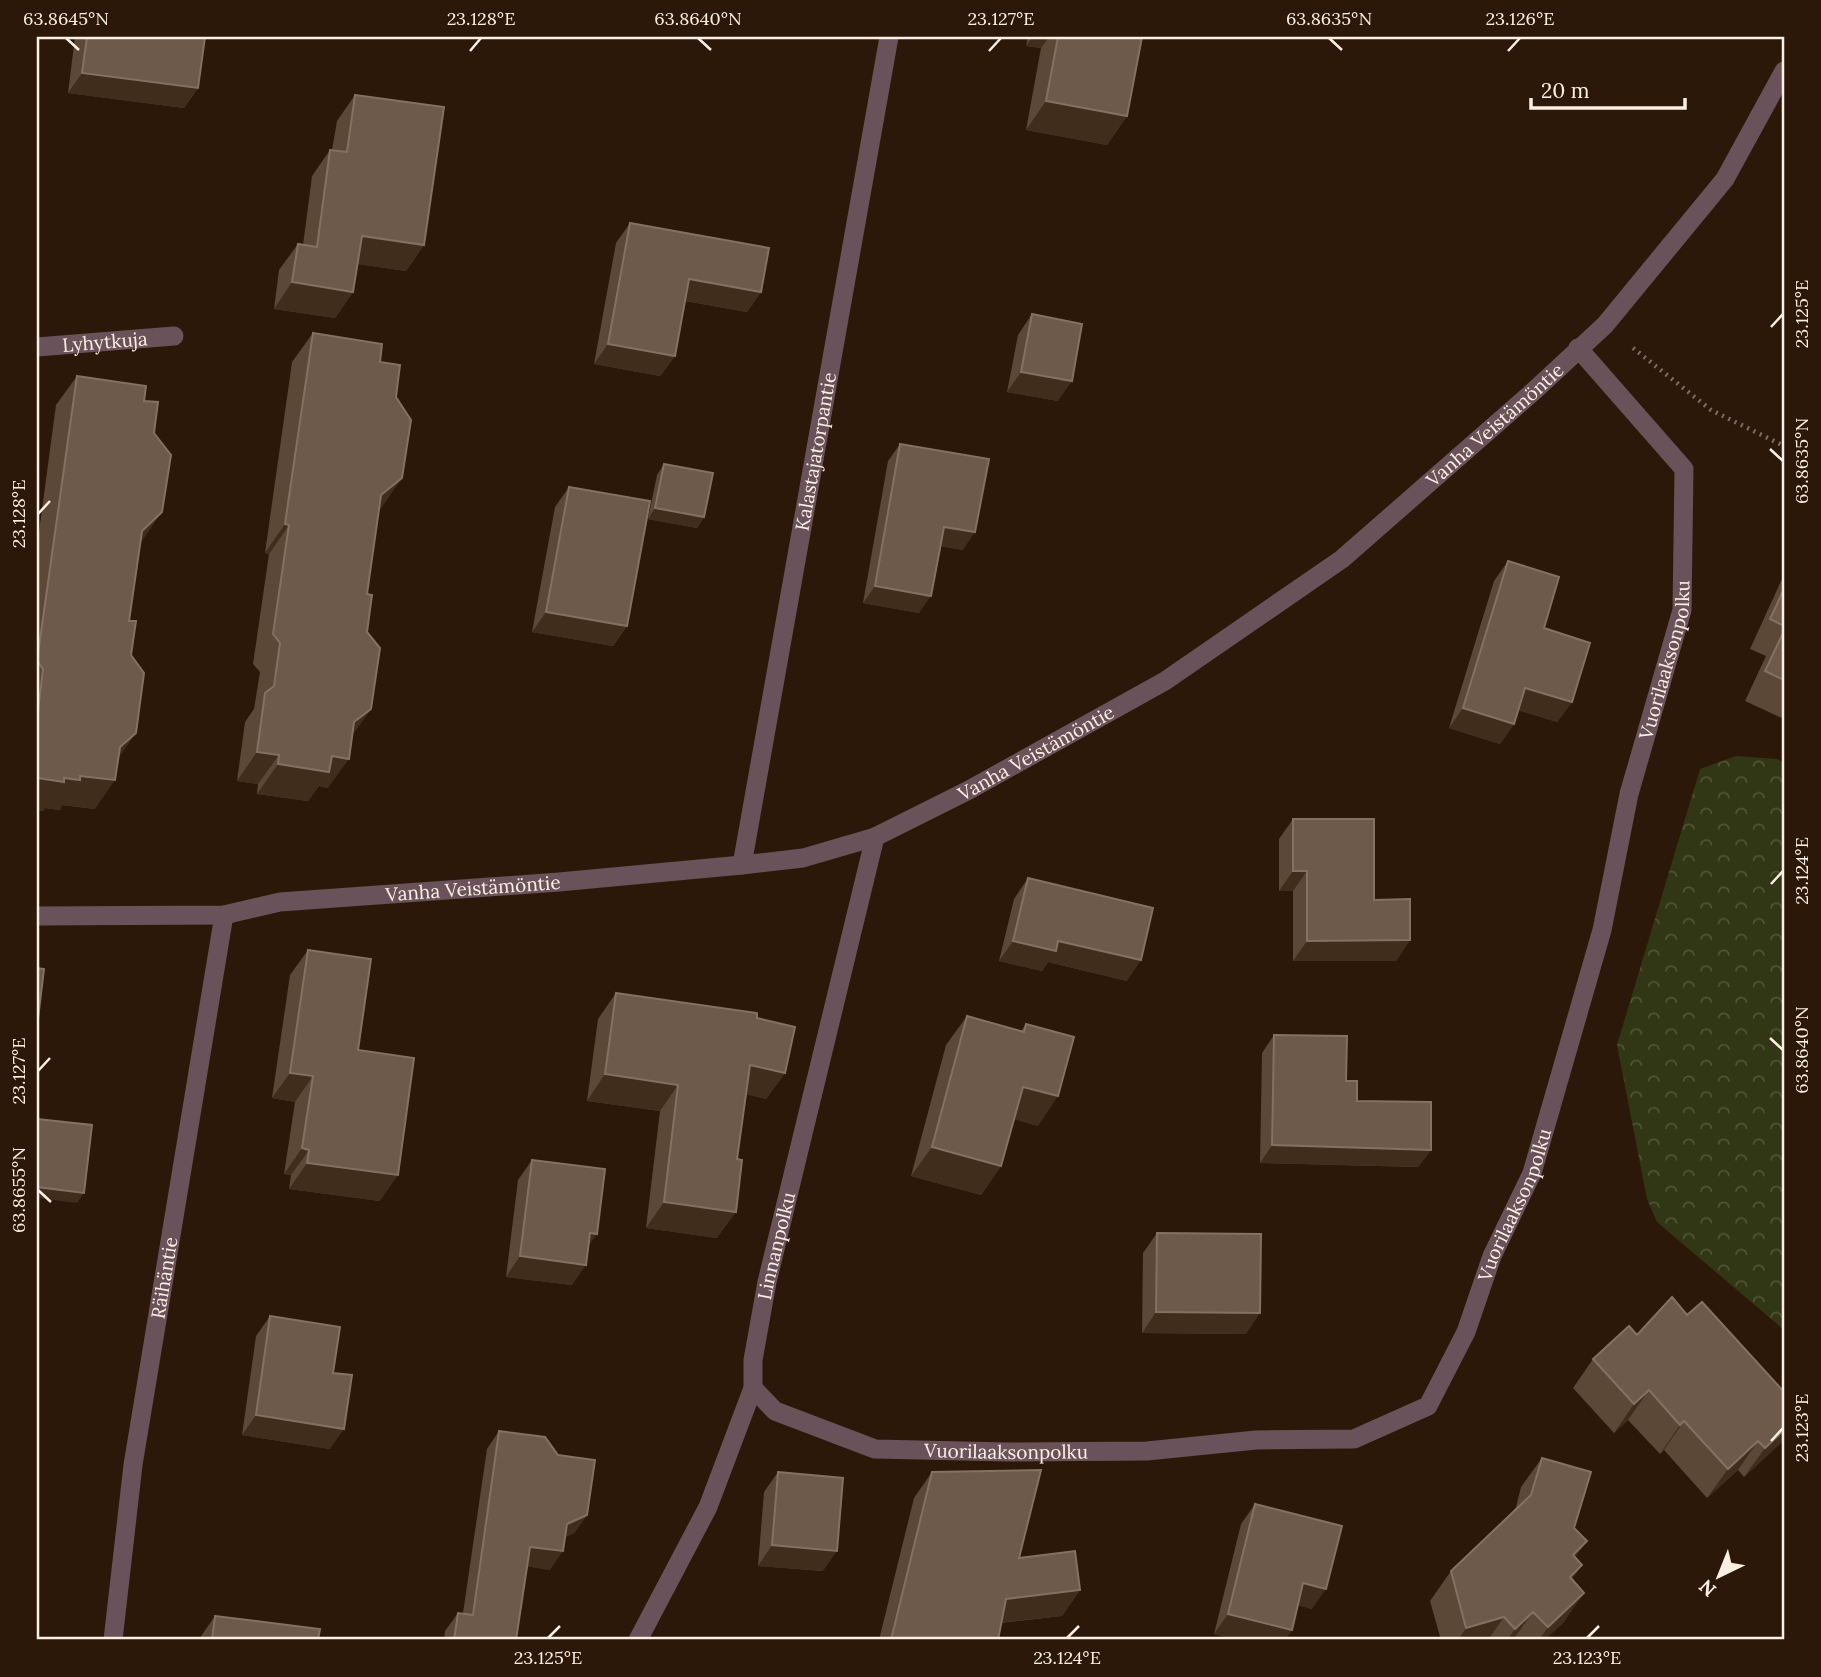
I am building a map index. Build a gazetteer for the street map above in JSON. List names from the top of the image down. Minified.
{"streets":{"street":["Lyhytkuja","Vanha Veistämöntie","Kalastajatorpantie","Vuorilaaksonpolku","Linnanpolku","Räihäntie"]},"crossings":[["Vanha Veistämöntie","Kalastajatorpantie"],["Vanha Veistämöntie","Vuorilaaksonpolku"],["Vanha Veistämöntie","Linnanpolku"],["Vanha Veistämöntie","Räihäntie"],["Vuorilaaksonpolku","Linnanpolku"]],"scale_bar":"20 m","north":"bottom left","coordinates":["63.8645°N","23.128°E","63.8640°N","23.127°E","63.8635°N","23.126°E","23.125°E","23.124°E","63.8655°N","23.123°E"]}
